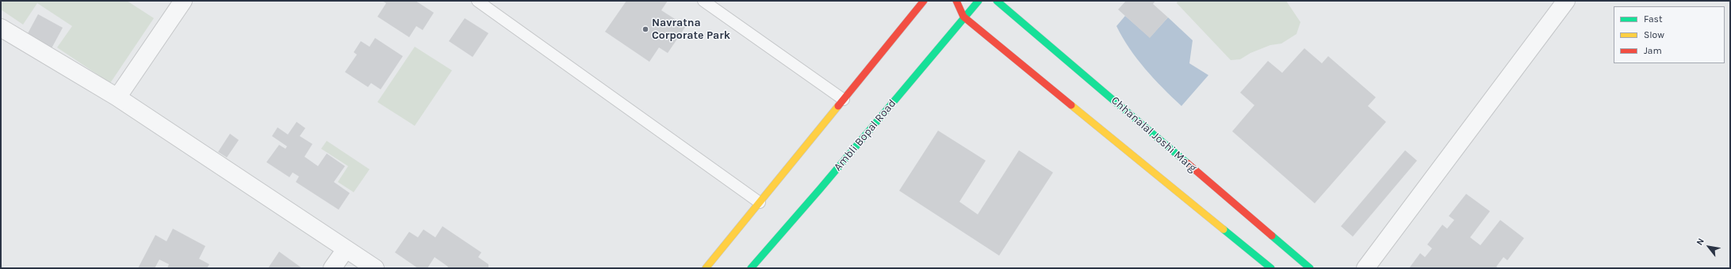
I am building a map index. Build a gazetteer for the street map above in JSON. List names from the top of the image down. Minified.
{"streets":{"street":["Chhanalal Joshi Marg","Ambli Bopal Road"]},"places":["Navratna Corporate Park"],"legend":["Fast","Slow","Jam"],"north":"top left"}
